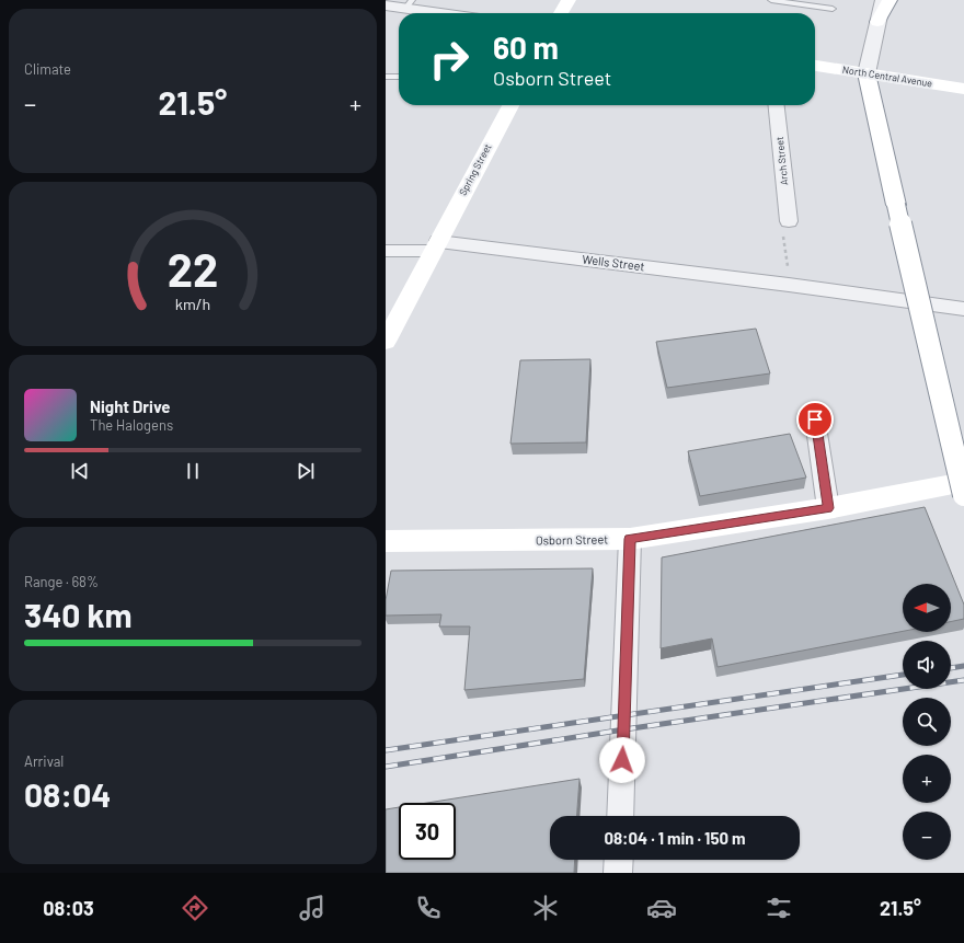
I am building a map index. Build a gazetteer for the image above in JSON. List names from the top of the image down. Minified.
{"streets":{"main road":["North Central Avenue","Spring Street","Osborn Street"],"street":["Arch Street","Wells Street"]},"crossings":[["Spring Street","Wells Street"]],"north":"left","page":{"tile":["Climate",["Range · 68%","340 km"],["Arrival","08:04"]],"turn":["60 m","Osborn Street"],"heat":["−","21.5°","+"],"song":["Night Drive","The Halogens"],"map_buttons":["+","−"],"limit":"30","trip":"08:04 · 1 min · 150 m","tabs":["08:03","21.5°"],"gauge":["22","km/h"]}}
